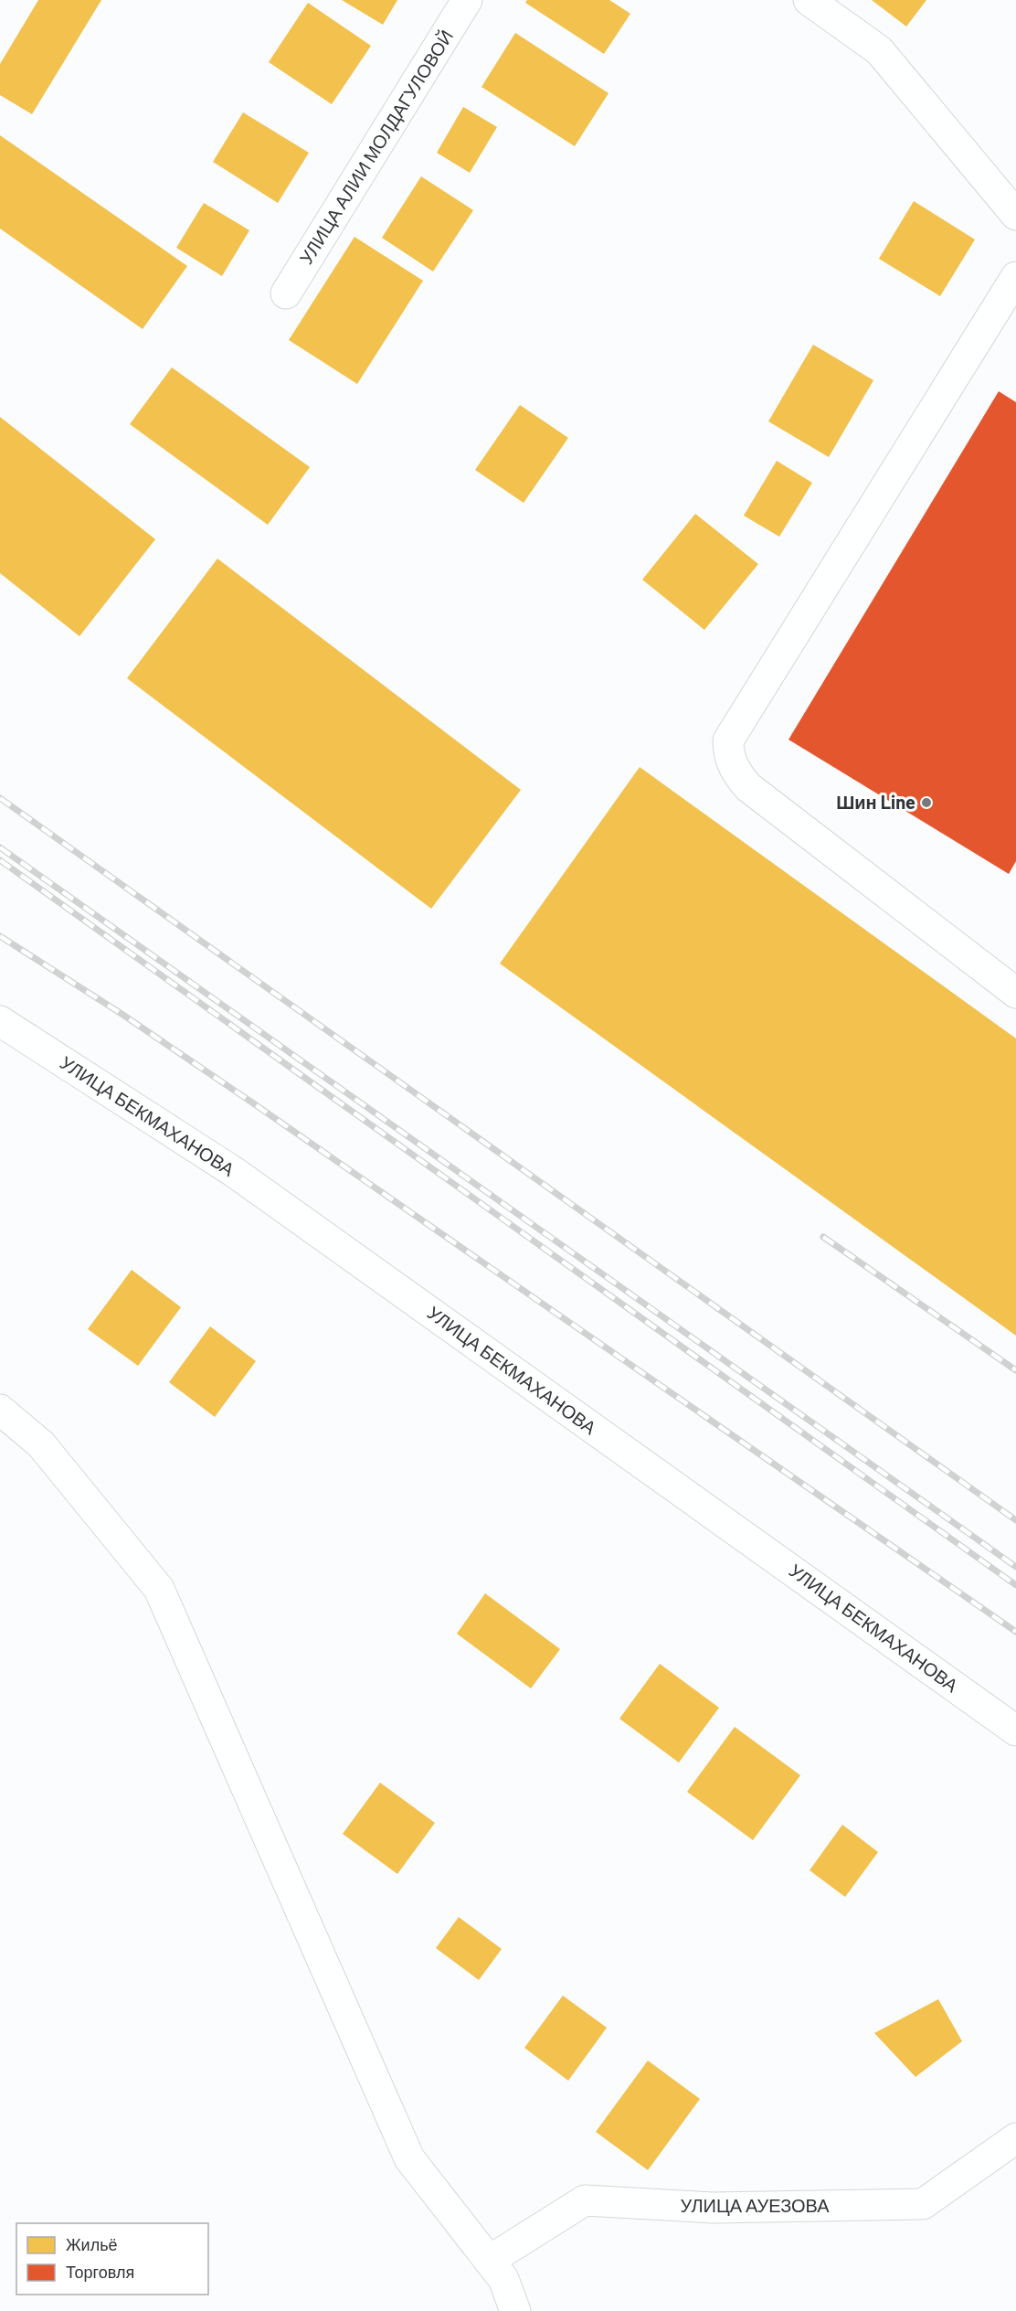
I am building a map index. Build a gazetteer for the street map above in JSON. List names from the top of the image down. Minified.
{"streets":{"street":["УЛИЦА АЛИИ МОЛДАГУЛОВОЙ","УЛИЦА БЕКМАХАНОВА","УЛИЦА АУЕЗОВА"]},"places":["Шин Line"],"legend":["Жильё","Торговля"]}
